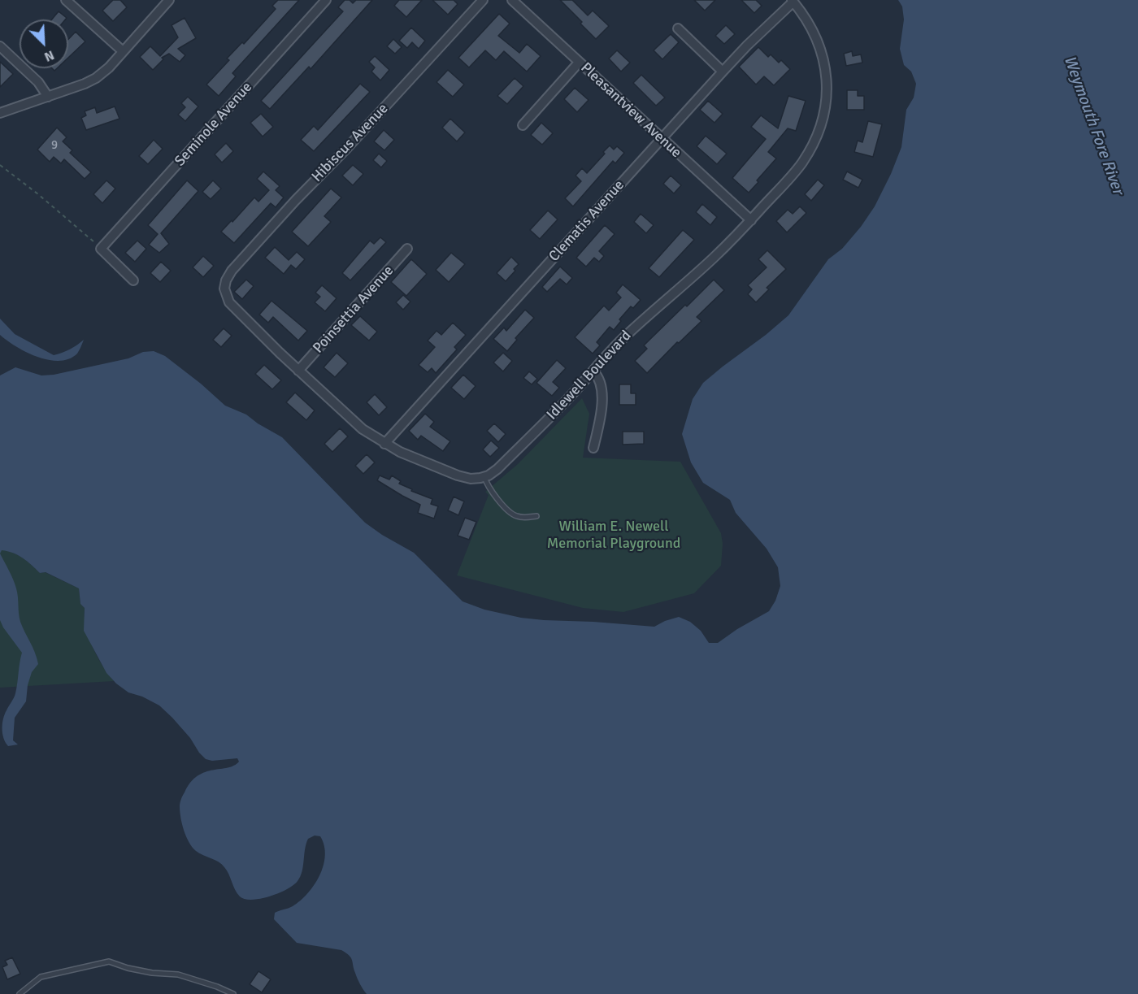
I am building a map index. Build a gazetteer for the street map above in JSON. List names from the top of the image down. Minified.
{"streets":{"street":["Pleasantview Avenue","Seminole Avenue","Hibiscus Avenue","Clematis Avenue","Poinsettia Avenue","Idlewell Boulevard"]},"crossings":[["Pleasantview Avenue","Clematis Avenue"],["Pleasantview Avenue","Idlewell Boulevard"],["Hibiscus Avenue","Poinsettia Avenue"],["Clematis Avenue","Idlewell Boulevard"]],"water":["Weymouth Fore River"],"parks":["William E. Newell Memorial Playground"],"house_numbers":["9"],"north":"bottom right"}
